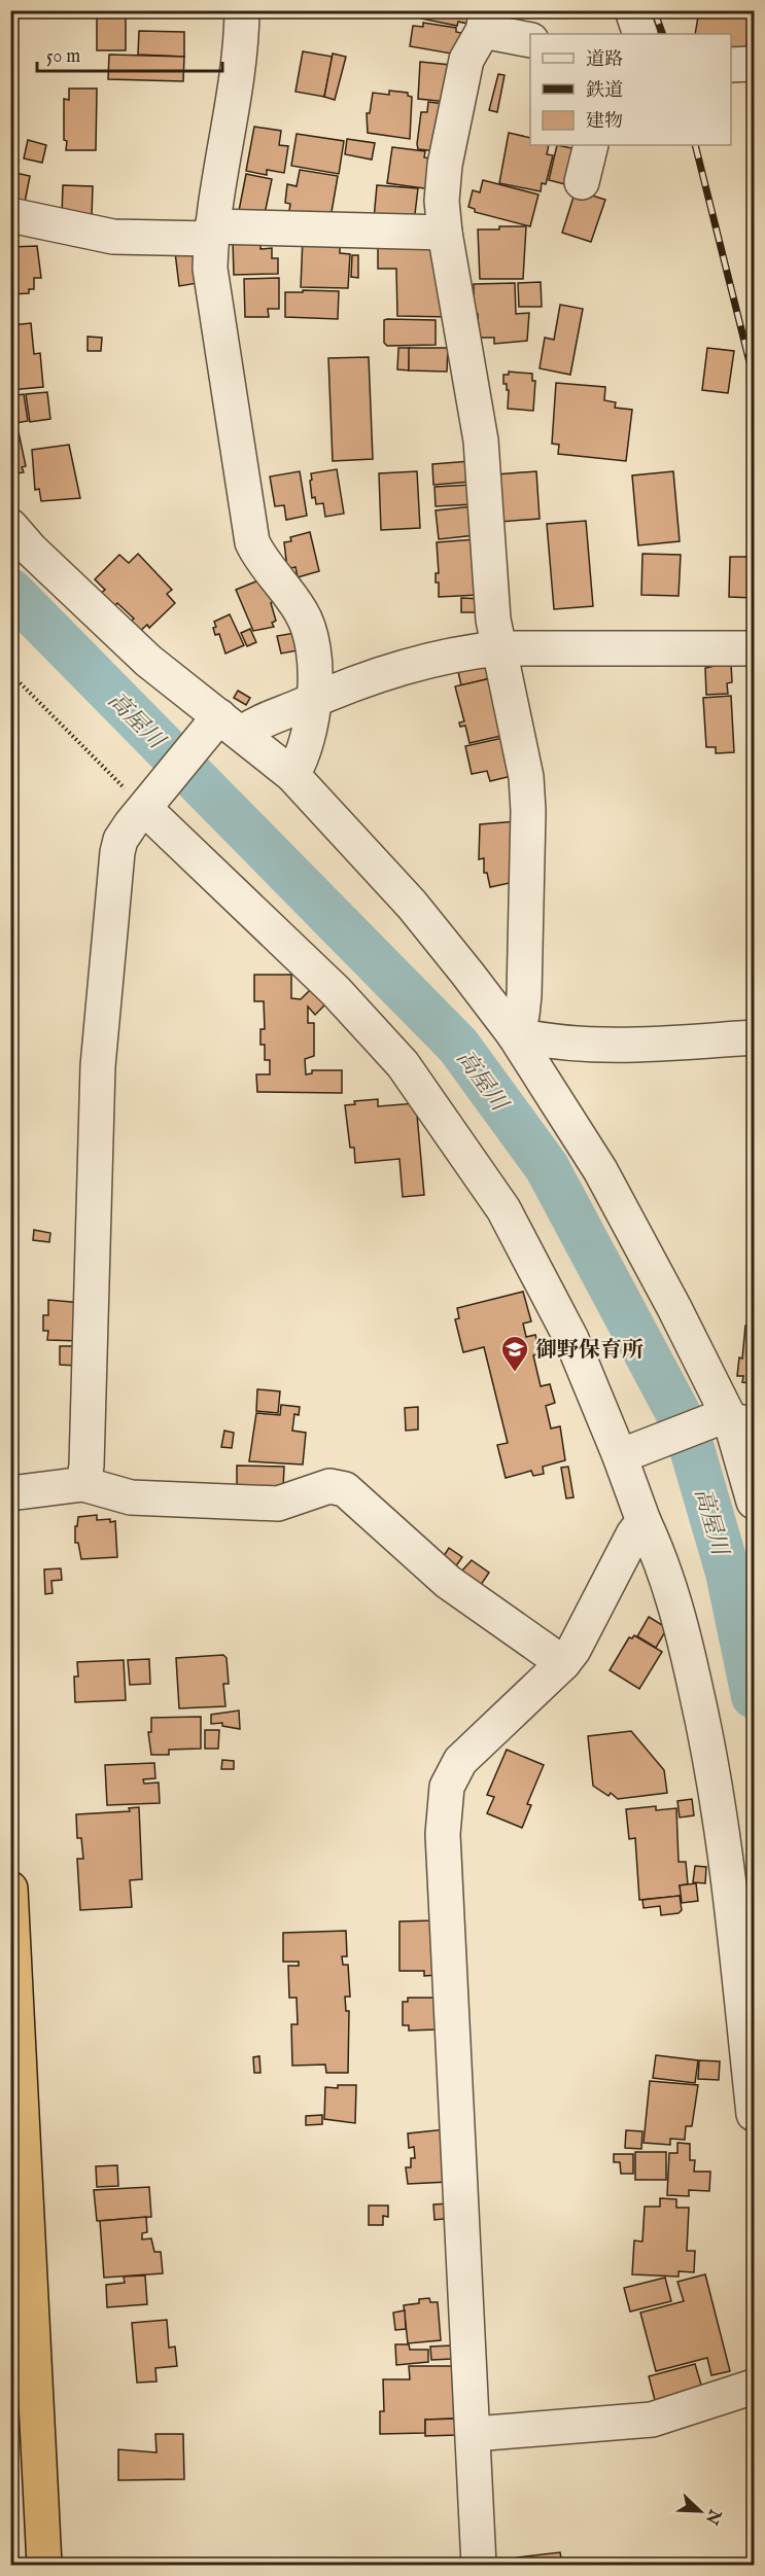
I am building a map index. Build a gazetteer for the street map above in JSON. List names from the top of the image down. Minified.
{"water":["高屋川"],"places":{"school or university":["御野保育所"]},"legend":["道路","鉄道","建物"],"scale_bar":"50 m","north":"bottom right"}
